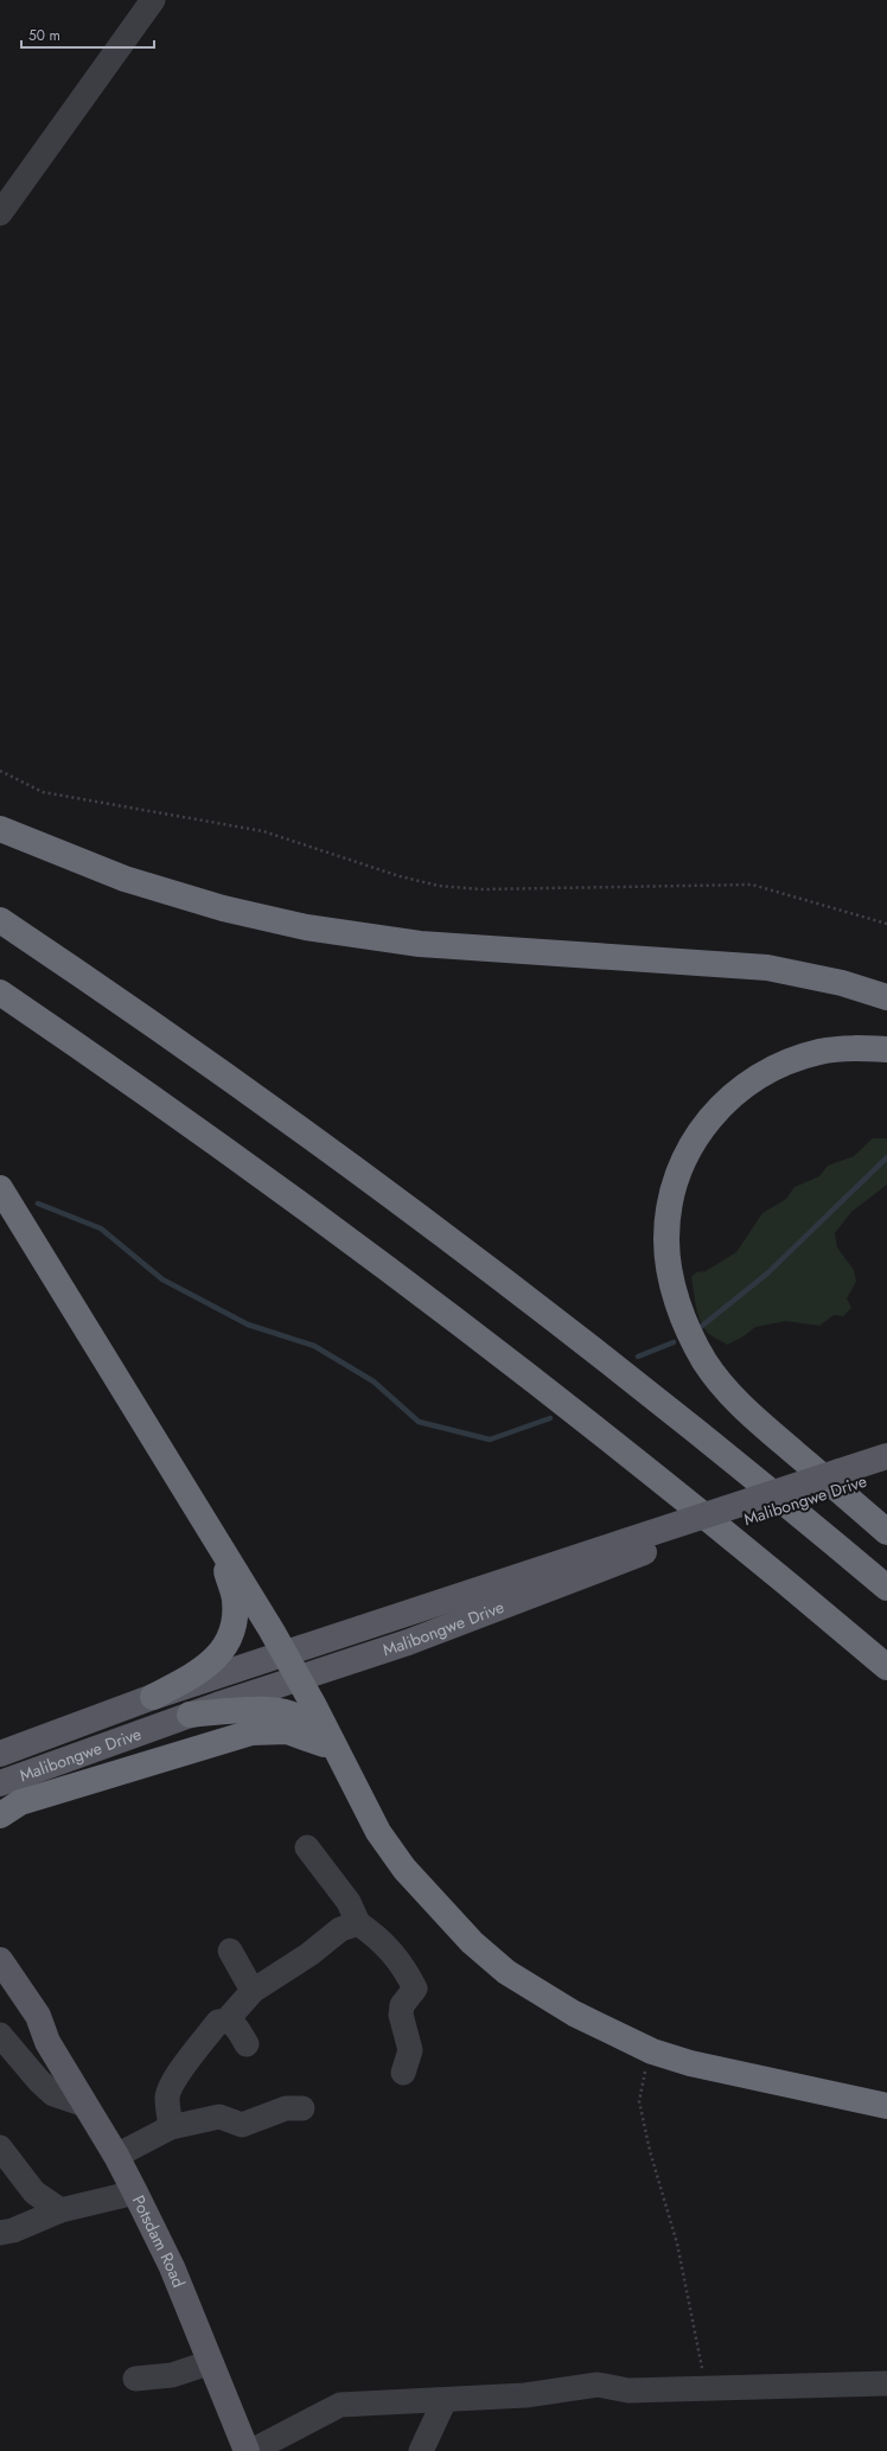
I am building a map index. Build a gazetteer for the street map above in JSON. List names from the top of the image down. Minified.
{"streets":{"main road":["Malibongwe Drive","Potsdam Road"]},"scale_bar":"50 m"}
